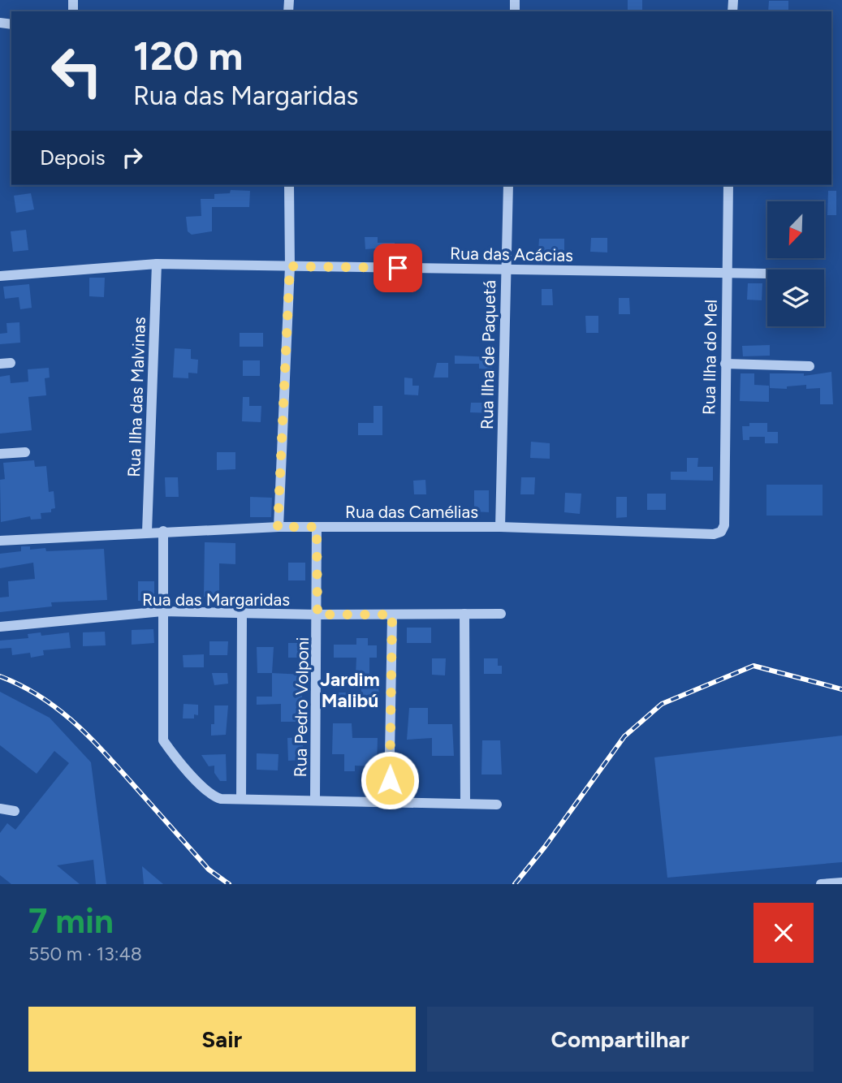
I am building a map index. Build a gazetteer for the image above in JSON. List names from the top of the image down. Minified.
{"streets":{"street":["Rua das Acácias","Rua Ilha de Paquetá","Rua Ilha do Mel","Rua Ilha das Malvinas","Rua das Camélias","Rua das Margaridas","Rua Pedro Volponi"]},"crossings":[["Rua das Acácias","Rua Ilha de Paquetá"],["Rua das Acácias","Rua Ilha do Mel"],["Rua das Acácias","Rua Ilha das Malvinas"],["Rua Ilha de Paquetá","Rua das Camélias"],["Rua Ilha do Mel","Rua das Camélias"],["Rua Ilha das Malvinas","Rua das Camélias"],["Rua das Camélias","Rua Pedro Volponi"],["Rua das Margaridas","Rua Pedro Volponi"]],"districts":["Jardim Malibú"],"north":"bottom left","page":{"turn":["120 m","Rua das Margaridas"],"then":"Depois","heading":["7 min","550 m · 13:48"],"buttons":["Sair","Compartilhar"]}}
